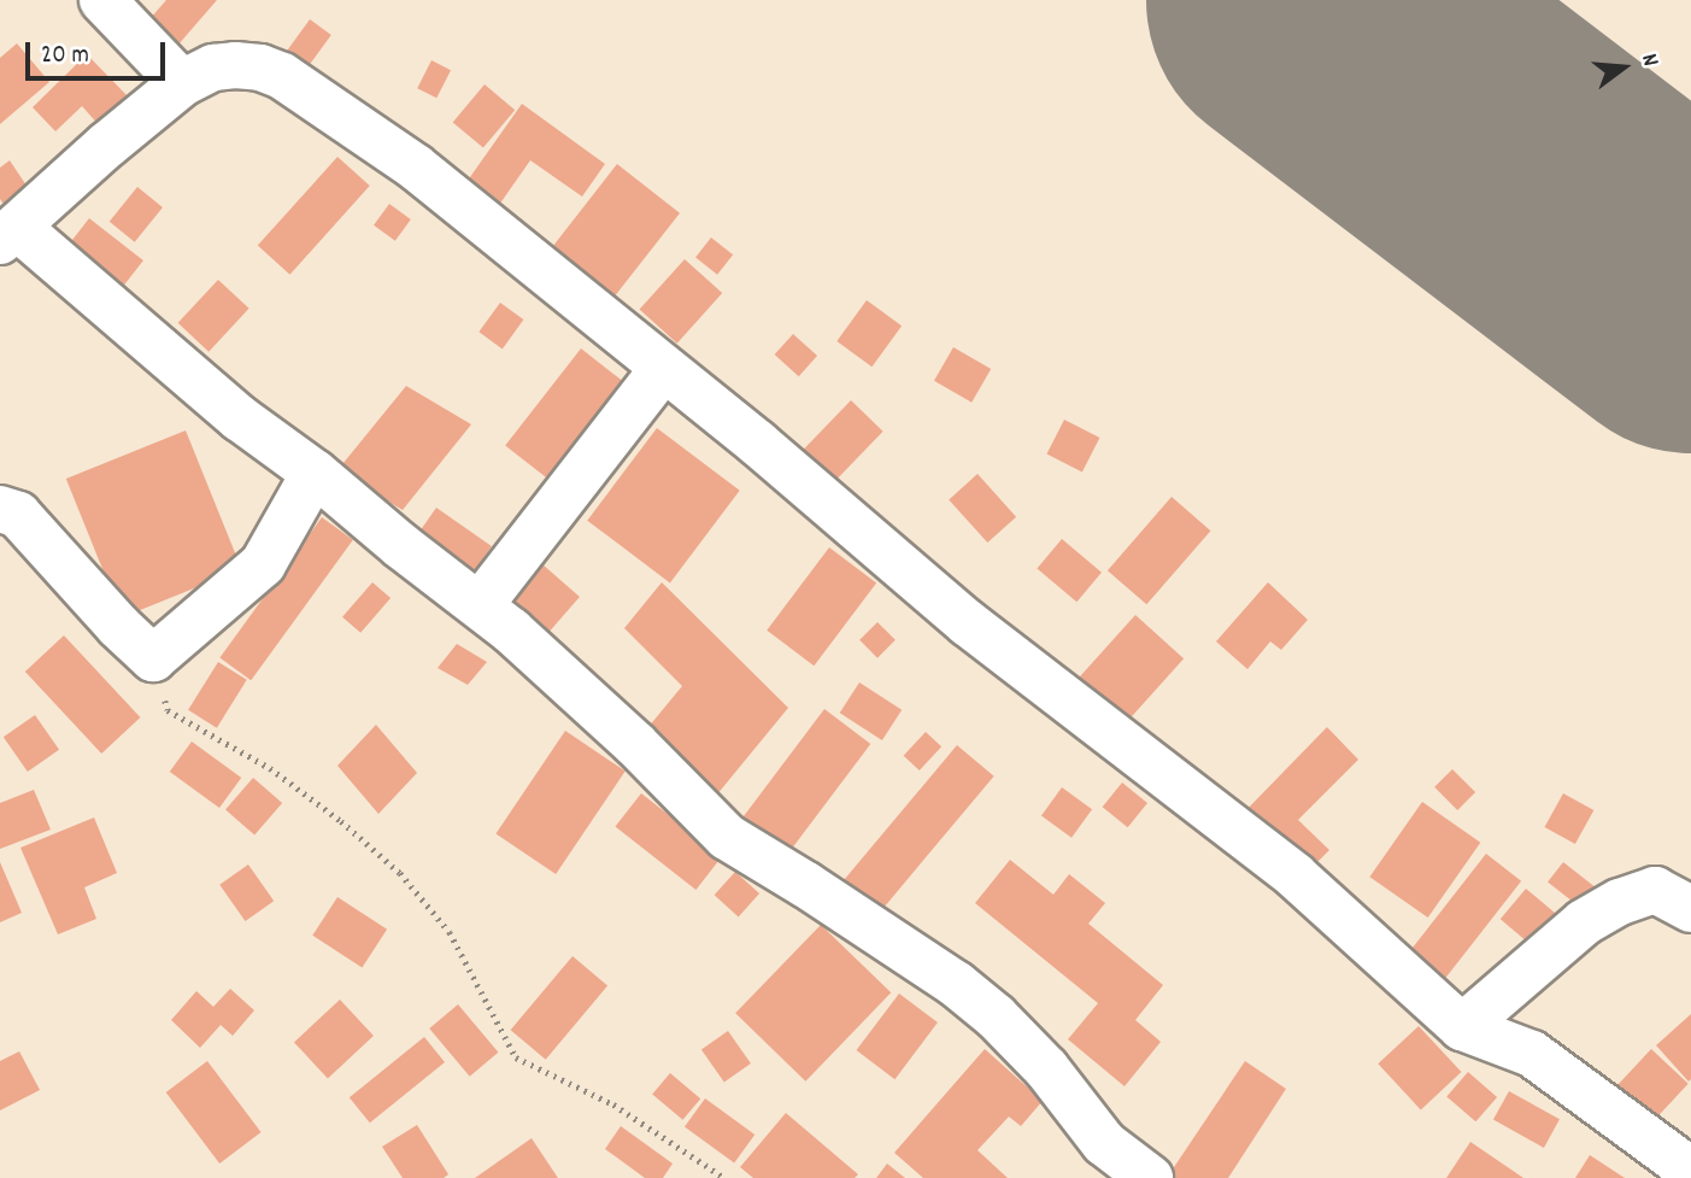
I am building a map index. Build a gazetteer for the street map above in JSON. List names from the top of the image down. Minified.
{"scale_bar":"20 m","north":"right"}
